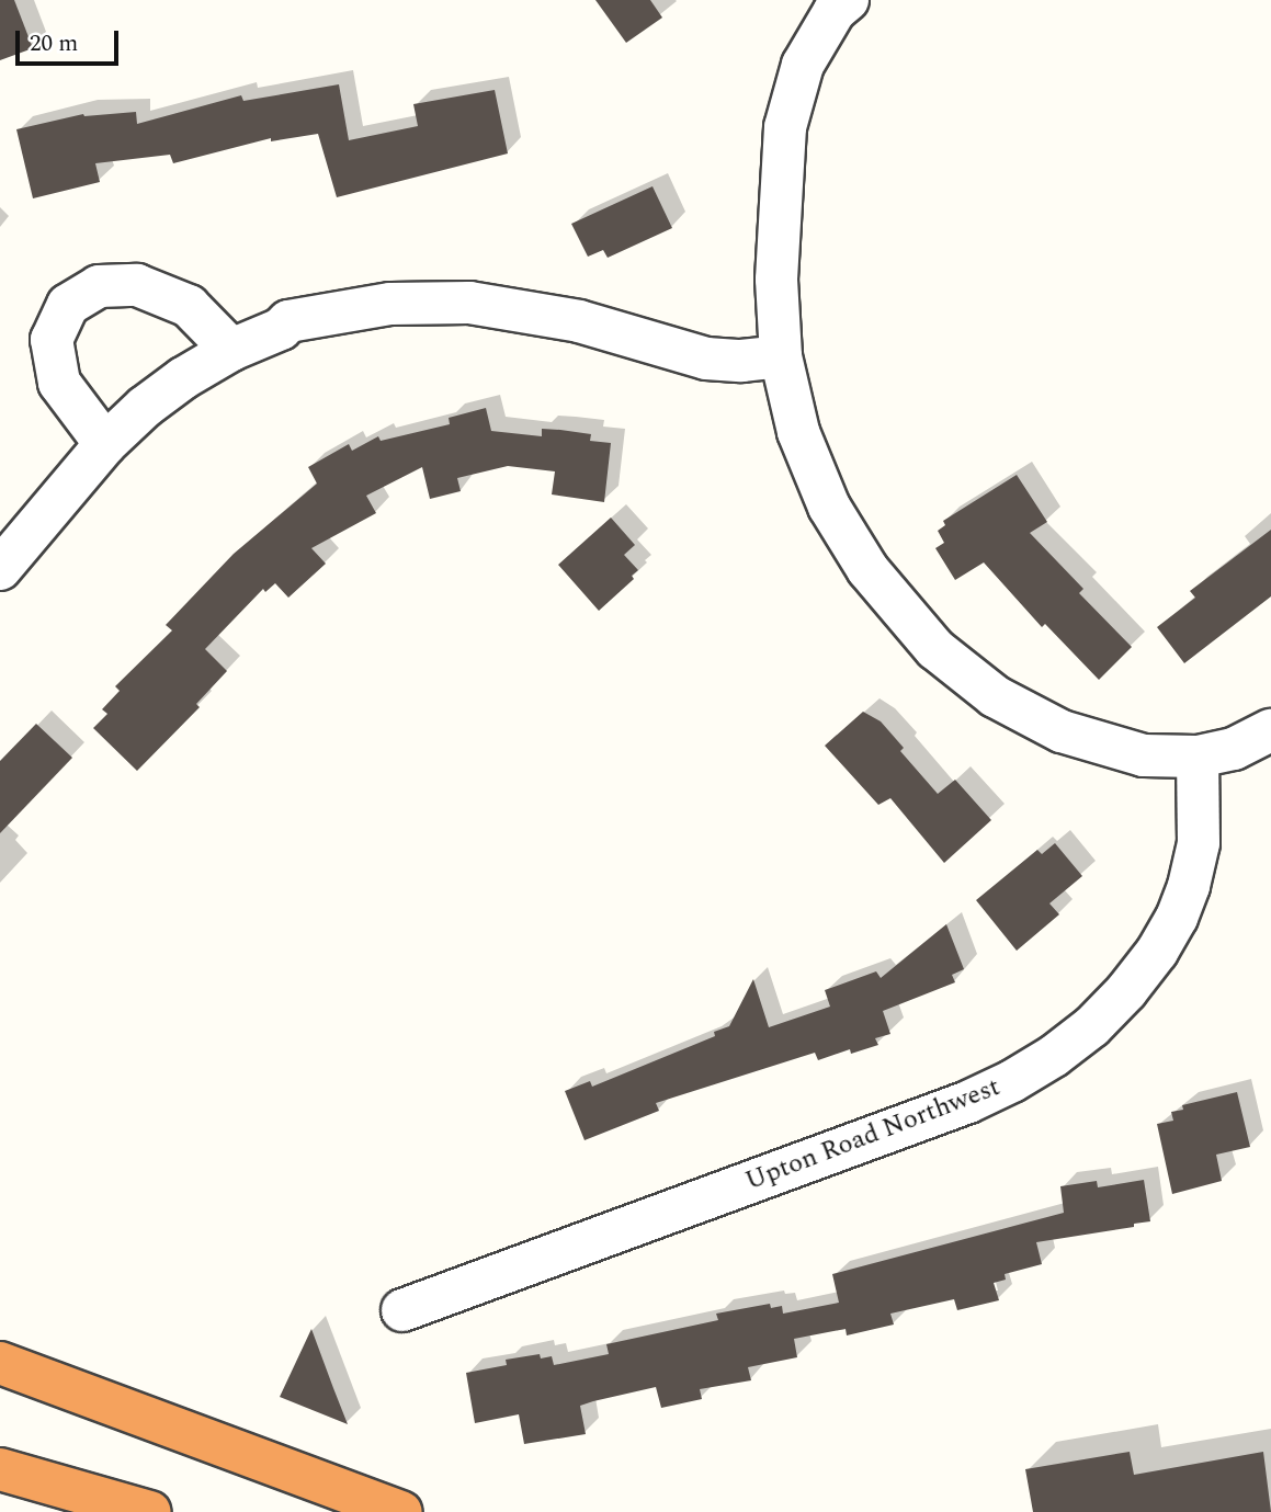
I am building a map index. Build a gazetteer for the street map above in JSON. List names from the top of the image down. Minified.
{"streets":{"street":["Upton Road Northwest"]},"scale_bar":"20 m"}
